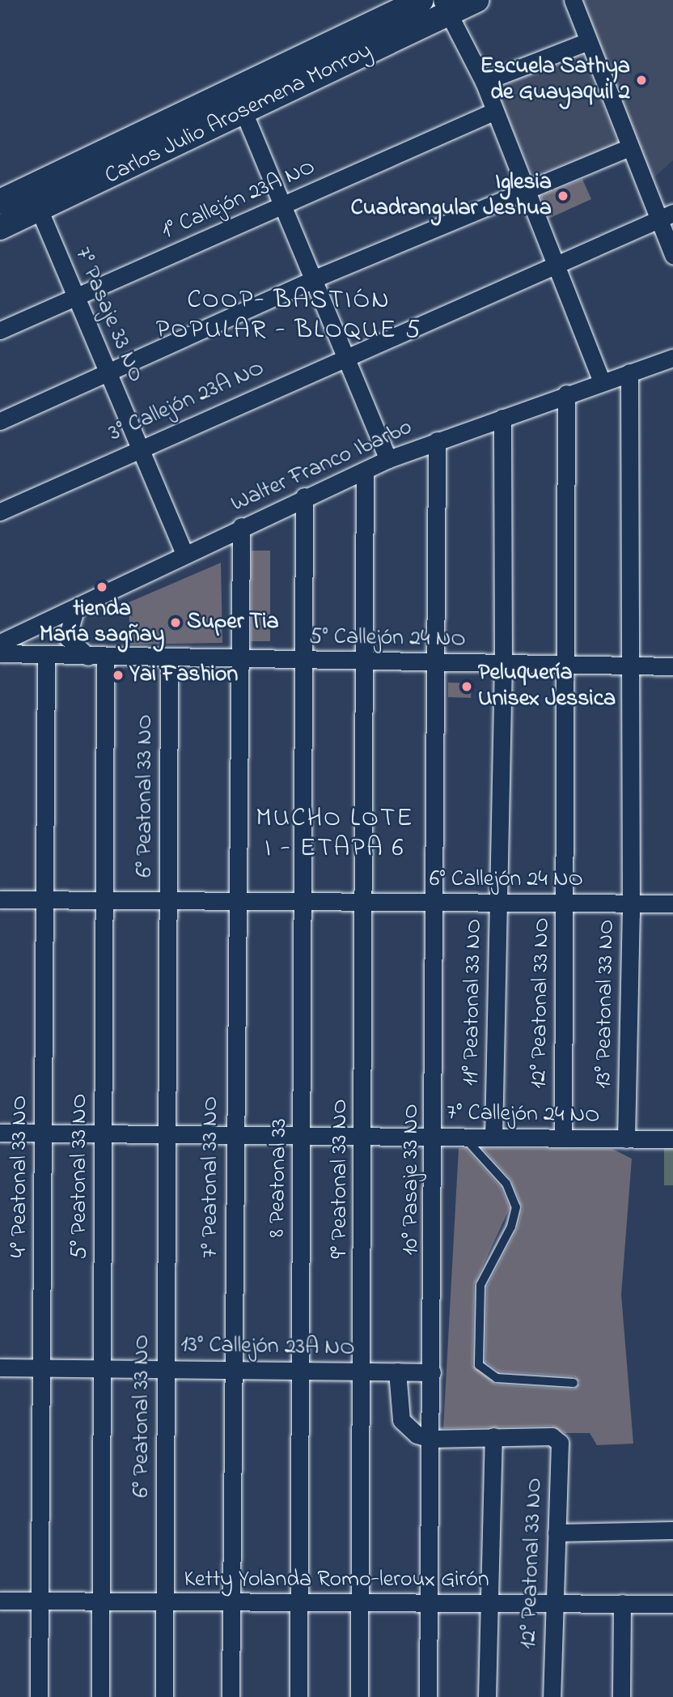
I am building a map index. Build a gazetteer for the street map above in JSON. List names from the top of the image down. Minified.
{"streets":{"main road":["Carlos Julio Arosemena Monroy"],"street":["1° Callejón 23A NO","7° Pasaje 33 NO","3° Callejón 23A NO","Walter Franco Ibarbo","5° Callejón 24 NO","6° Peatonal 33 NO","6° Callejón 24 NO","11° Peatonal 33 NO","12° Peatonal 33 NO","13° Peatonal 33 NO","7° Callejón 24 NO","4° Peatonal 33 NO","5° Peatonal 33 NO","7° Peatonal 33 NO","8 Peatonal 33","9° Peatonal 33 NO","10° Pasaje 33 NO","13° Callejón 23A NO","Ketty Yolanda Romo-leroux Girón"]},"crossings":[["Carlos Julio Arosemena Monroy","7° Pasaje 33 NO"],["1° Callejón 23A NO","7° Pasaje 33 NO"],["7° Pasaje 33 NO","3° Callejón 23A NO"],["7° Pasaje 33 NO","Walter Franco Ibarbo"],["Walter Franco Ibarbo","11° Peatonal 33 NO"],["Walter Franco Ibarbo","12° Peatonal 33 NO"],["Walter Franco Ibarbo","13° Peatonal 33 NO"],["Walter Franco Ibarbo","7° Peatonal 33 NO"],["Walter Franco Ibarbo","8 Peatonal 33"],["Walter Franco Ibarbo","9° Peatonal 33 NO"],["Walter Franco Ibarbo","10° Pasaje 33 NO"],["5° Callejón 24 NO","6° Peatonal 33 NO"],["5° Callejón 24 NO","11° Peatonal 33 NO"],["5° Callejón 24 NO","12° Peatonal 33 NO"],["5° Callejón 24 NO","13° Peatonal 33 NO"],["5° Callejón 24 NO","4° Peatonal 33 NO"],["5° Callejón 24 NO","5° Peatonal 33 NO"],["5° Callejón 24 NO","7° Peatonal 33 NO"],["5° Callejón 24 NO","8 Peatonal 33"],["5° Callejón 24 NO","9° Peatonal 33 NO"],["5° Callejón 24 NO","10° Pasaje 33 NO"],["6° Peatonal 33 NO","6° Callejón 24 NO"],["6° Peatonal 33 NO","7° Callejón 24 NO"],["6° Peatonal 33 NO","13° Callejón 23A NO"],["6° Peatonal 33 NO","Ketty Yolanda Romo-leroux Girón"],["6° Callejón 24 NO","11° Peatonal 33 NO"],["6° Callejón 24 NO","12° Peatonal 33 NO"],["6° Callejón 24 NO","13° Peatonal 33 NO"],["6° Callejón 24 NO","4° Peatonal 33 NO"],["6° Callejón 24 NO","5° Peatonal 33 NO"],["6° Callejón 24 NO","7° Peatonal 33 NO"],["6° Callejón 24 NO","8 Peatonal 33"],["6° Callejón 24 NO","9° Peatonal 33 NO"],["6° Callejón 24 NO","10° Pasaje 33 NO"],["11° Peatonal 33 NO","7° Callejón 24 NO"],["12° Peatonal 33 NO","7° Callejón 24 NO"],["12° Peatonal 33 NO","Ketty Yolanda Romo-leroux Girón"],["13° Peatonal 33 NO","7° Callejón 24 NO"],["7° Callejón 24 NO","4° Peatonal 33 NO"],["7° Callejón 24 NO","5° Peatonal 33 NO"],["7° Callejón 24 NO","7° Peatonal 33 NO"],["7° Callejón 24 NO","8 Peatonal 33"],["7° Callejón 24 NO","9° Peatonal 33 NO"],["7° Callejón 24 NO","10° Pasaje 33 NO"],["4° Peatonal 33 NO","13° Callejón 23A NO"],["4° Peatonal 33 NO","Ketty Yolanda Romo-leroux Girón"],["5° Peatonal 33 NO","13° Callejón 23A NO"],["5° Peatonal 33 NO","Ketty Yolanda Romo-leroux Girón"],["7° Peatonal 33 NO","13° Callejón 23A NO"],["7° Peatonal 33 NO","Ketty Yolanda Romo-leroux Girón"],["8 Peatonal 33","13° Callejón 23A NO"],["8 Peatonal 33","Ketty Yolanda Romo-leroux Girón"],["9° Peatonal 33 NO","13° Callejón 23A NO"],["9° Peatonal 33 NO","Ketty Yolanda Romo-leroux Girón"],["10° Pasaje 33 NO","13° Callejón 23A NO"],["10° Pasaje 33 NO","Ketty Yolanda Romo-leroux Girón"]],"districts":["COOP- BASTIÓN POPULAR - BLOQUE 5","MUCHO LOTE I - ETAPA 6"],"places":["Escuela Sathya de Guayaquil 2","Iglesia Cuadrangular Jeshua","tienda María sagñay","Super Tia","Yai Fashion","Peluquería Unisex Jessica"]}
